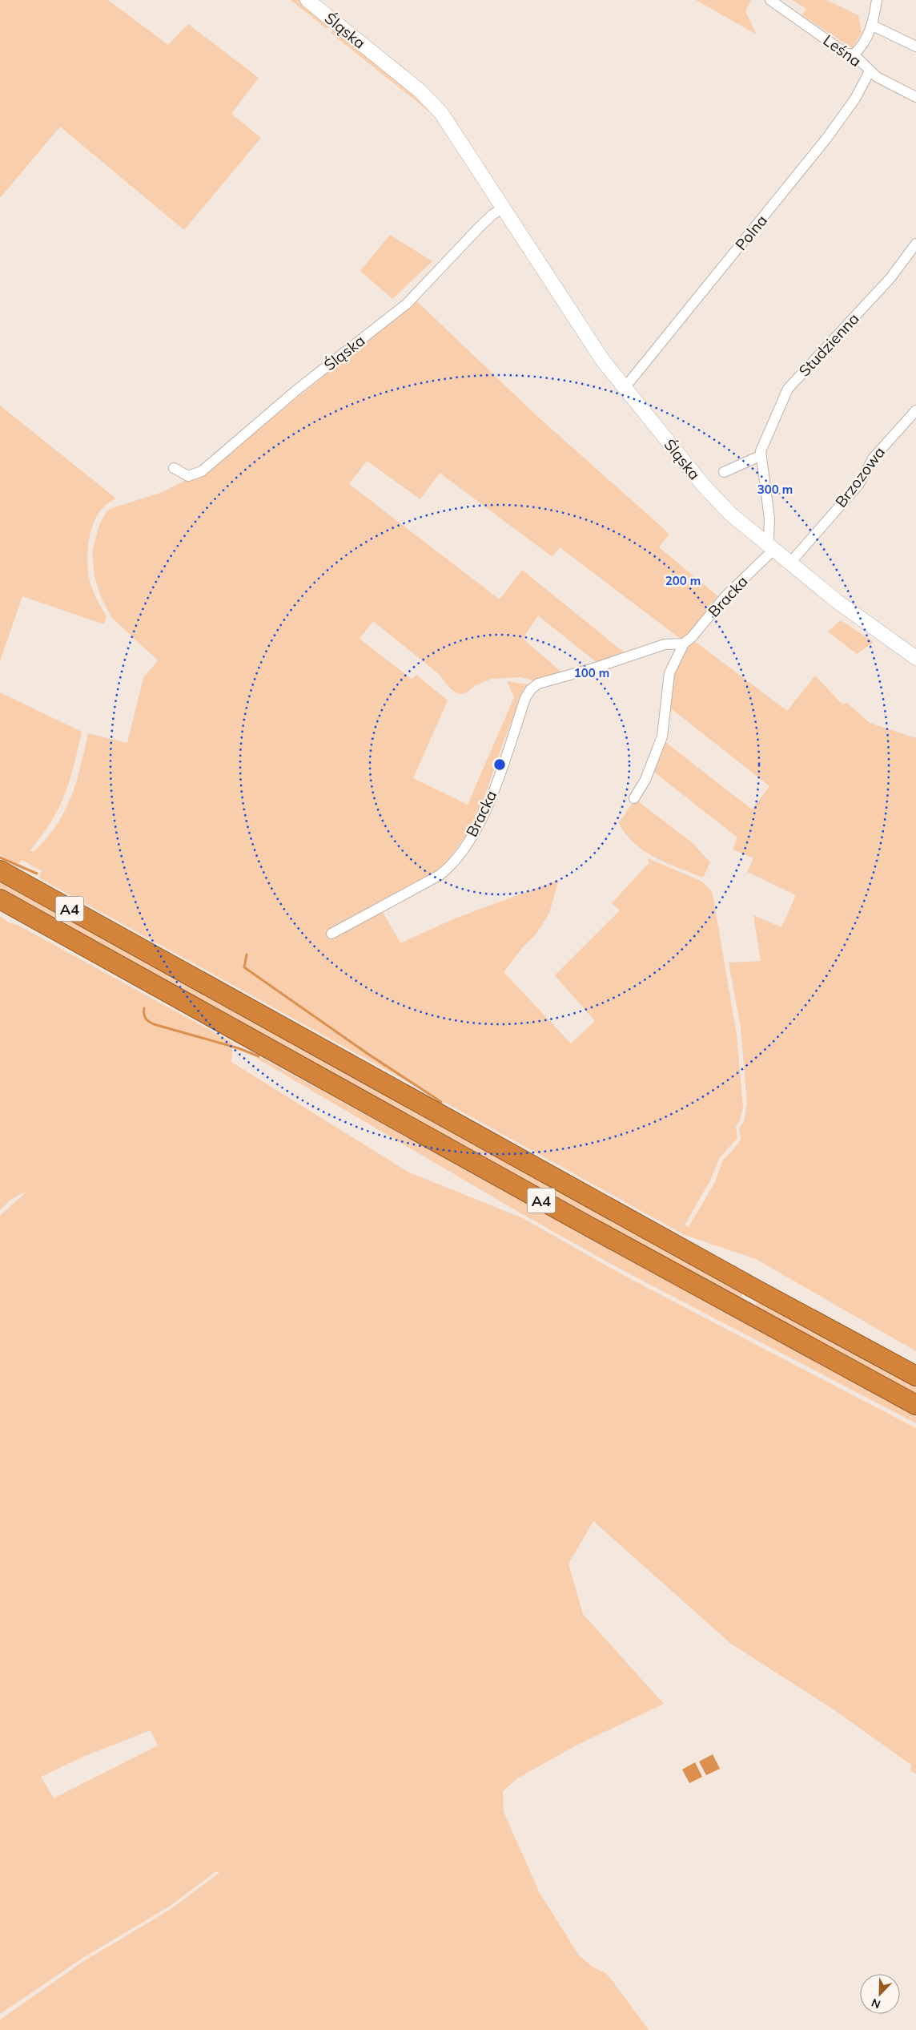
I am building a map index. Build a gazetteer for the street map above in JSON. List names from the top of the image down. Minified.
{"streets":{"highway":["A4"],"main road":["Śląska"],"street":["Leśna","Polna","Studzienna","Brzozowa","Bracka"]},"crossings":[["Śląska","Polna"],["Śląska","Studzienna"],["Śląska","Brzozowa"],["Śląska","Bracka"],["Leśna","Polna"],["Studzienna","Bracka"]],"north":"bottom left","rings":["300 m","200 m","100 m"]}
